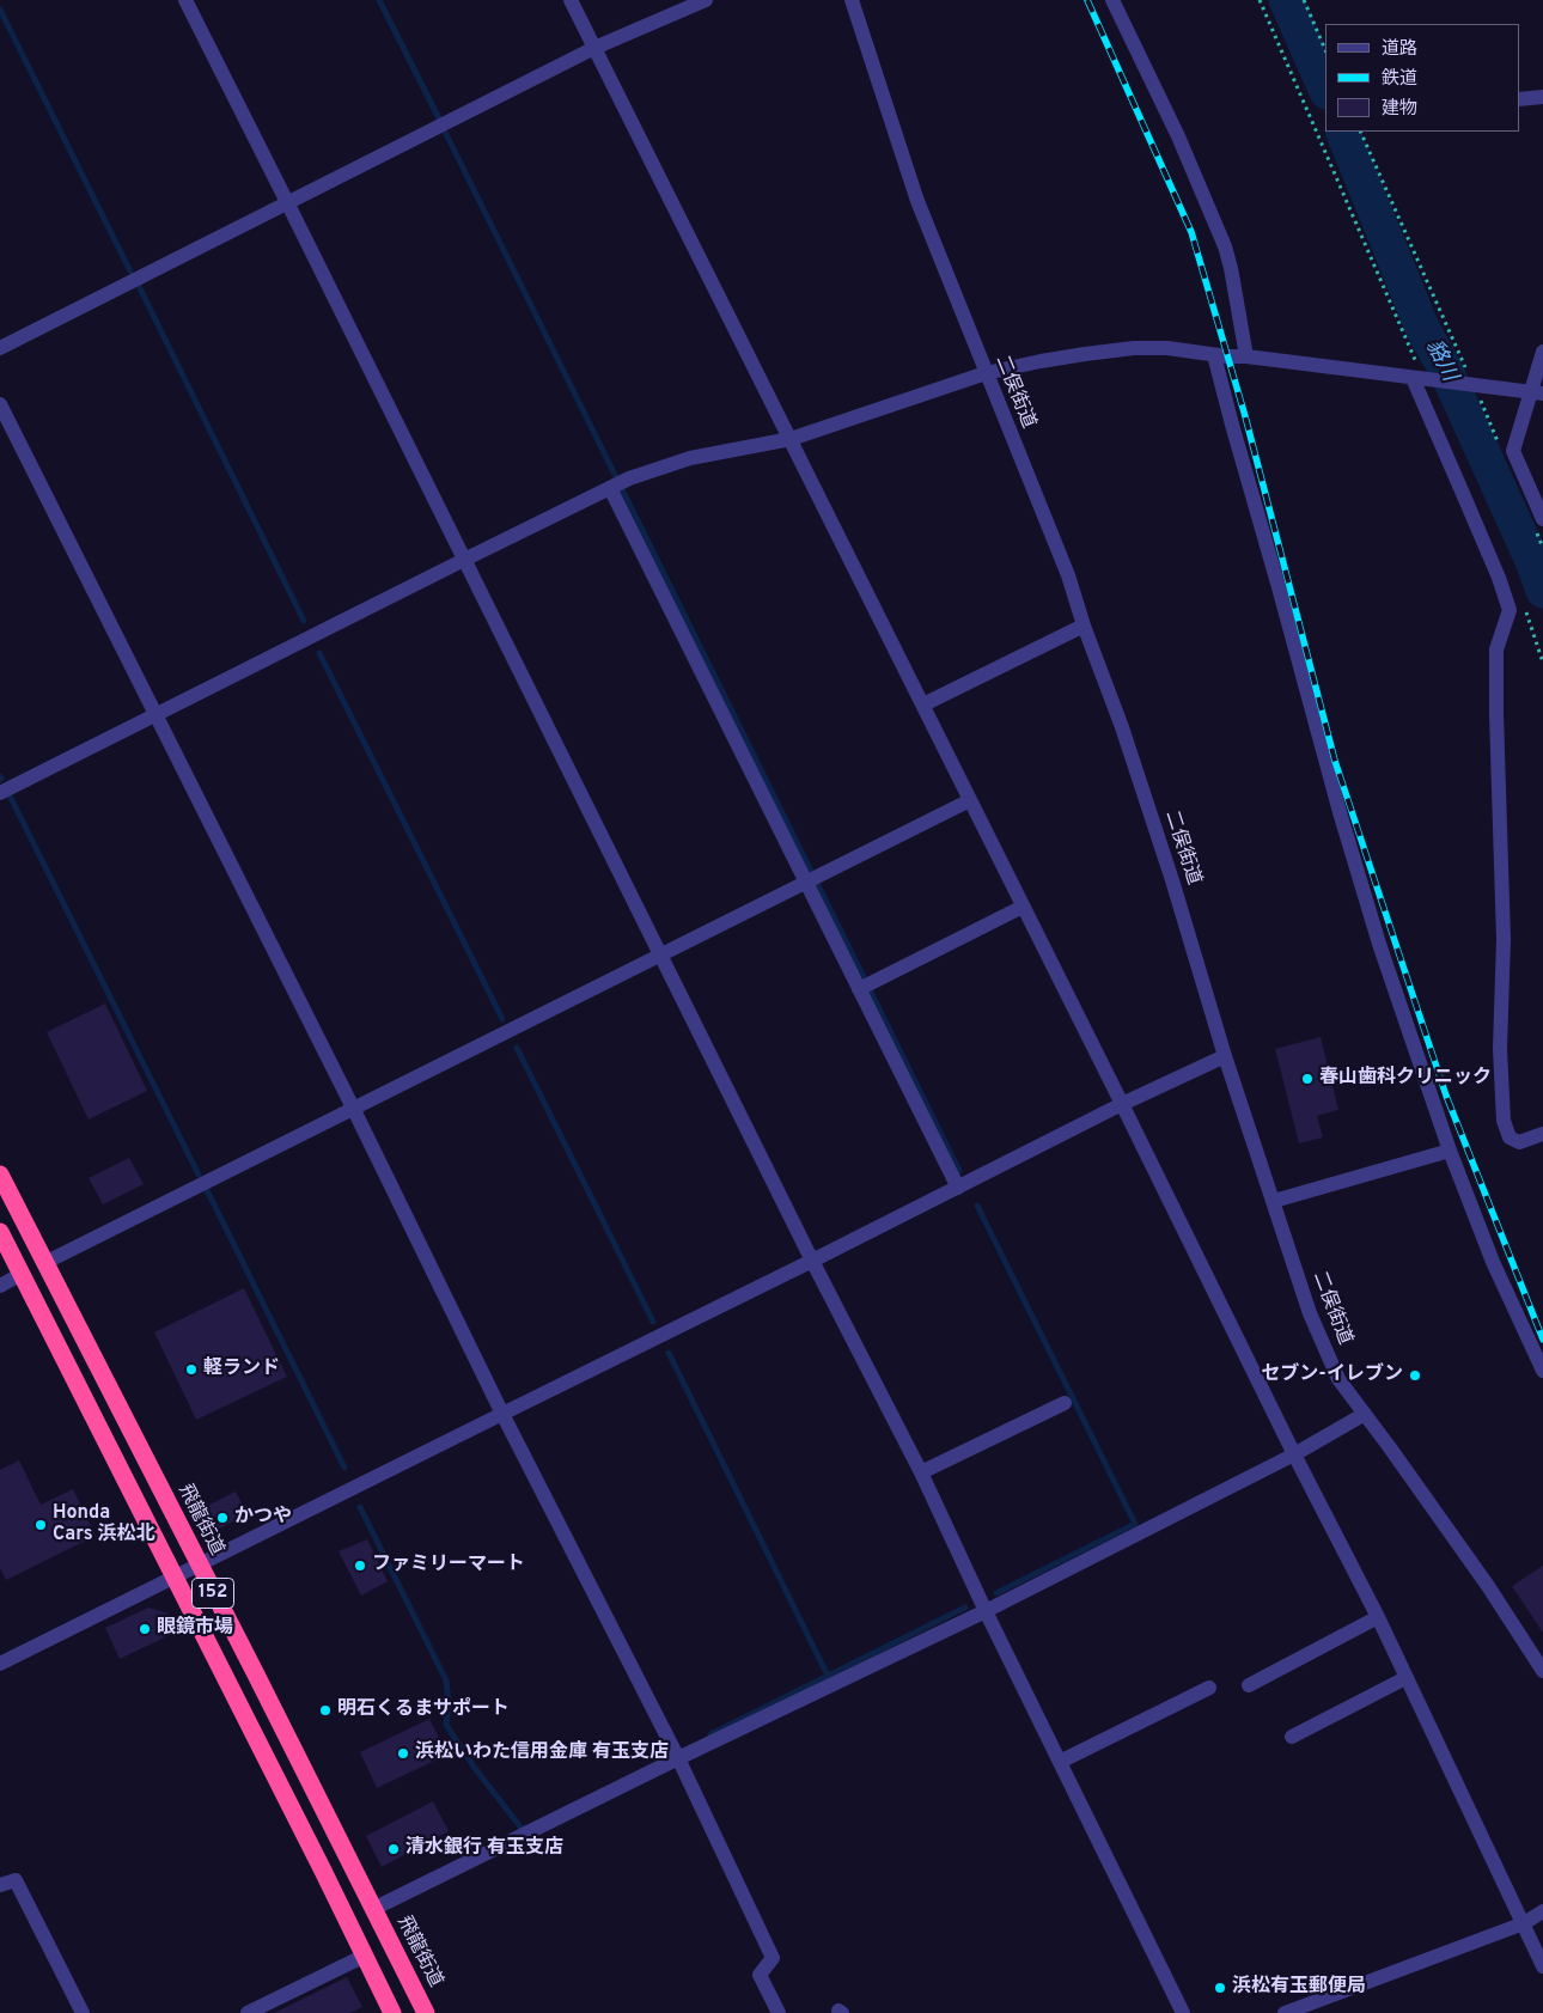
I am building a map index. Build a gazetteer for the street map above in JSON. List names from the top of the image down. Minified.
{"streets":{"highway":["飛龍街道","152"],"street":["二俣街道"]},"water":["貉川"],"places":["春山歯科クリニック","軽ランド","セブン-イレブン","かつや","Honda Cars 浜松北","ファミリーマート","眼鏡市場","明石くるまサポート","浜松いわた信用金庫 有玉支店","清水銀行 有玉支店","浜松有玉郵便局"],"legend":["道路","鉄道","建物"]}
